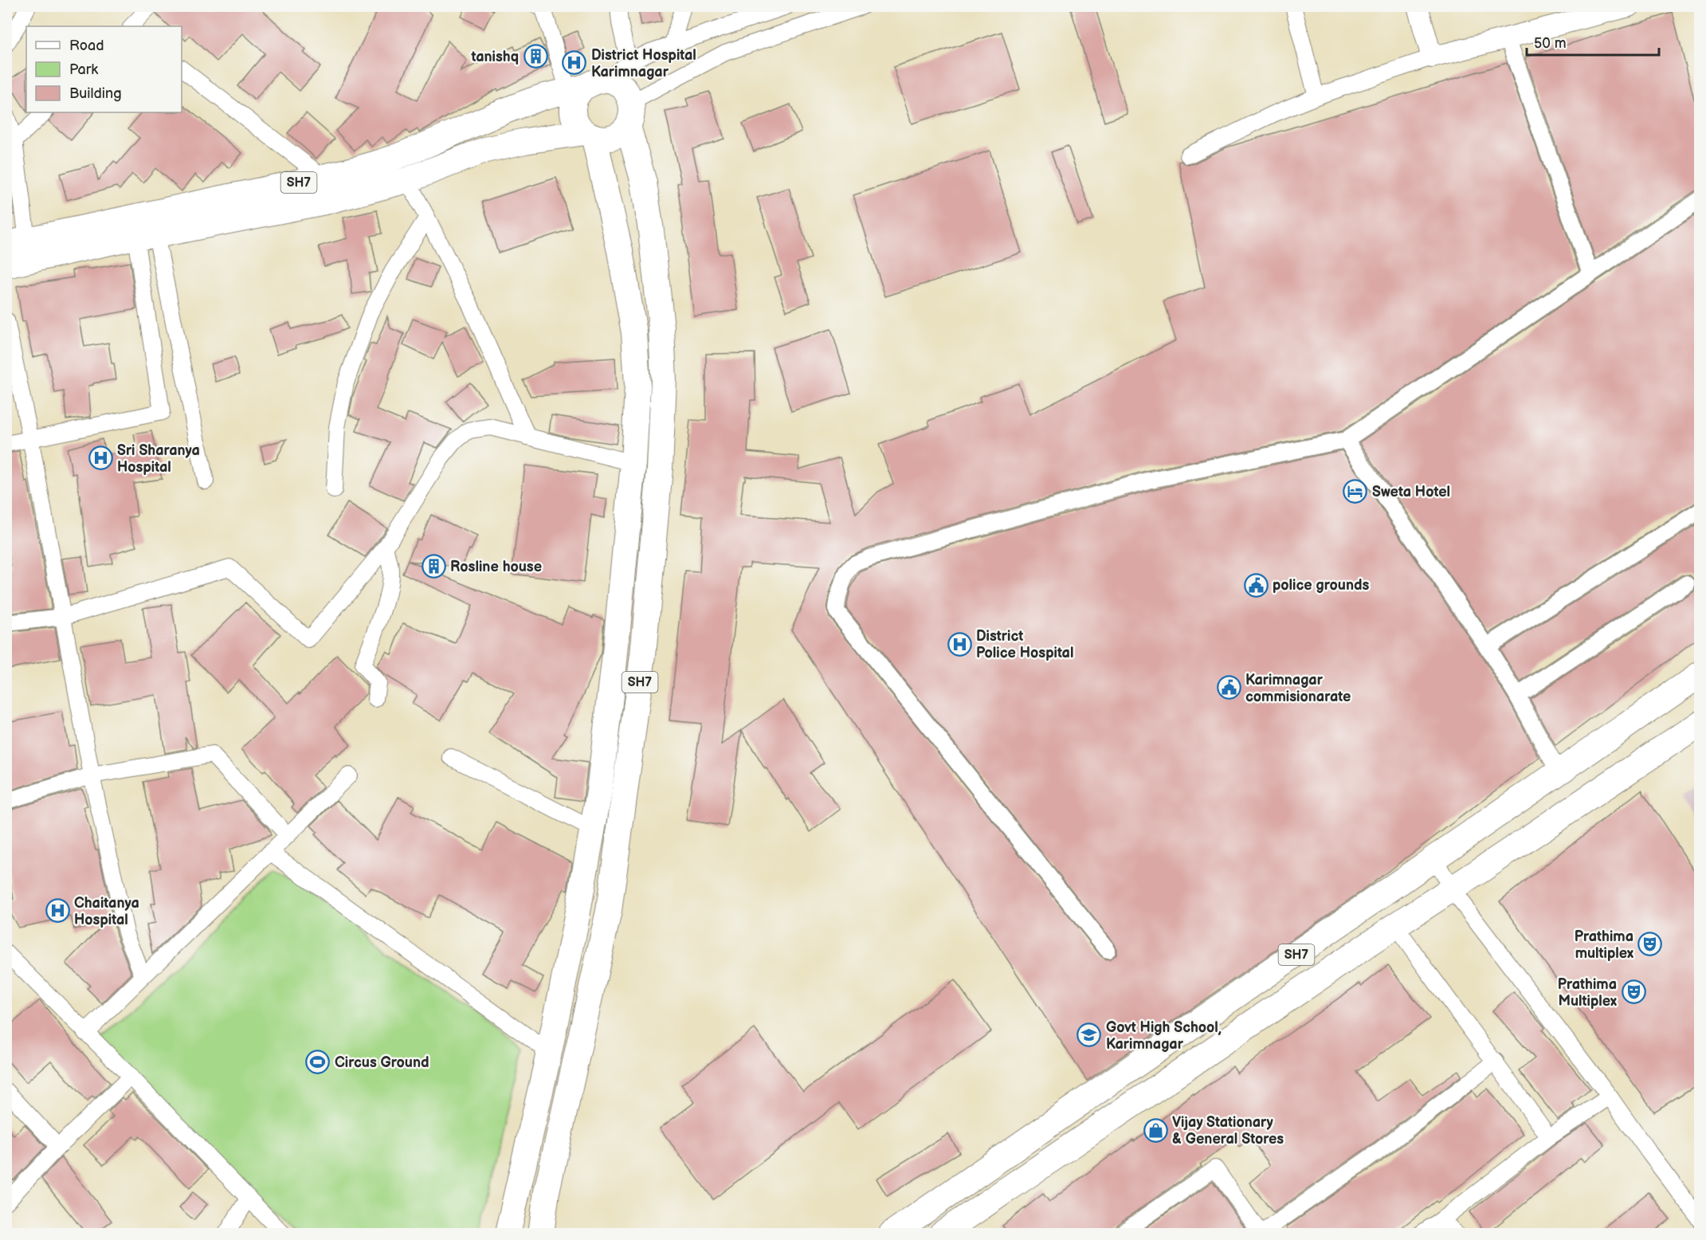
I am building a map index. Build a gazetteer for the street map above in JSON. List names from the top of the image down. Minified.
{"streets":{"main road":["SH7"]},"places":{"building":["tanishq","Rosline house"],"hospital":["District Hospital Karimnagar","Sri Sharanya Hospital","District Police Hospital","Chaitanya Hospital"],"hotel":["Sweta Hotel"],"public building":["police grounds","Karimnagar commisionarate"],"theatre":["Prathima multiplex","Prathima Multiplex"],"school or university":["Govt High School, Karimnagar"],"sports":["Circus Ground"],"shop":["Vijay Stationary & General Stores"]},"legend":["Road","Park","Building"],"scale_bar":"50 m"}
